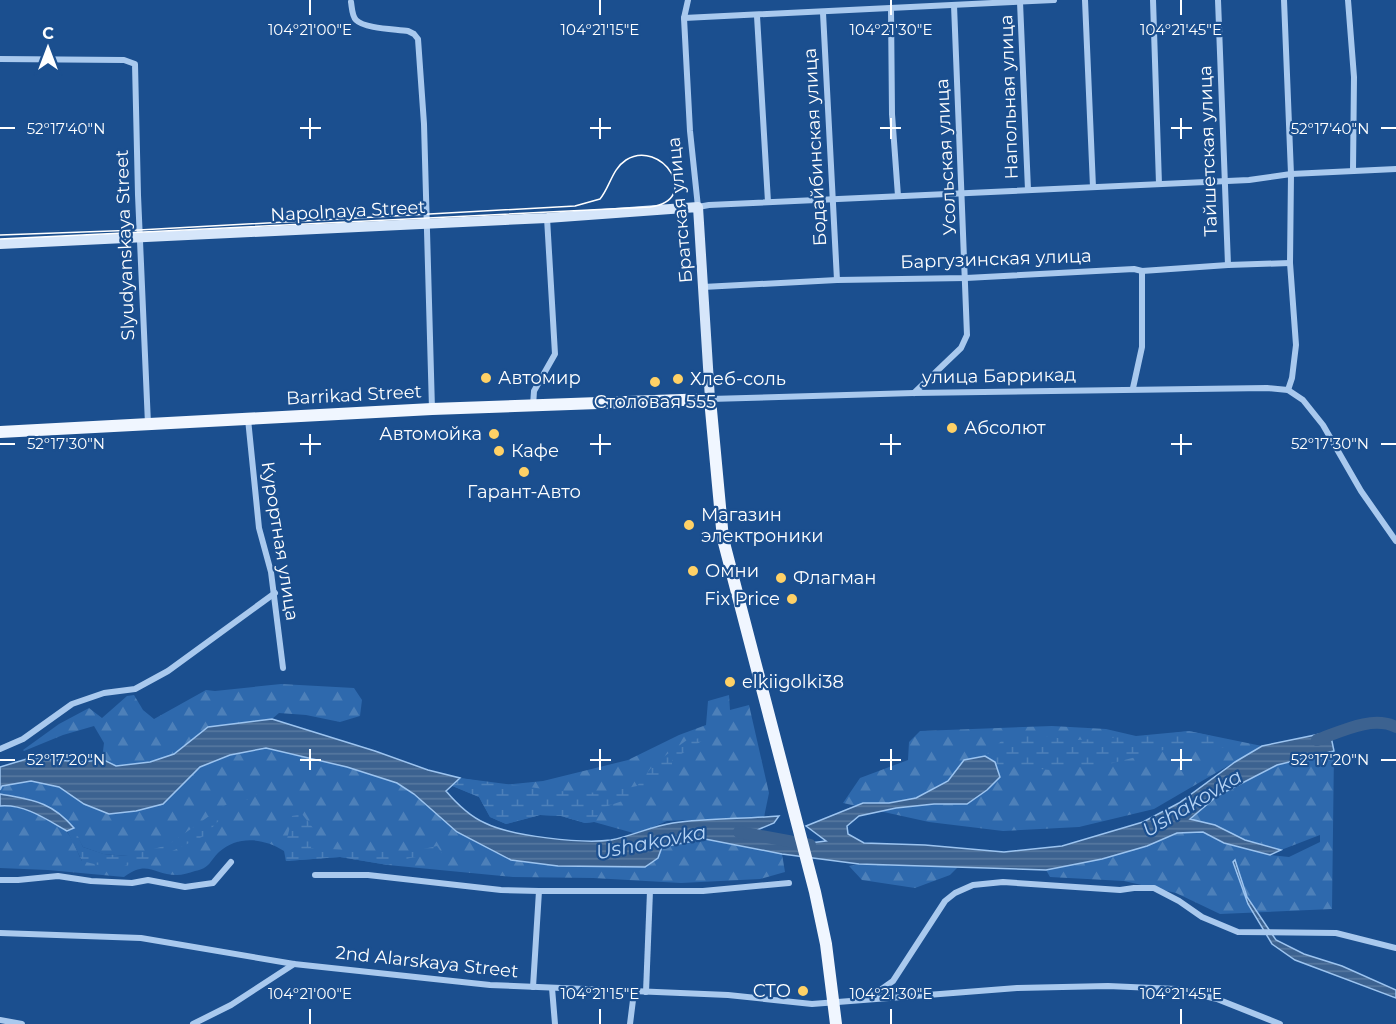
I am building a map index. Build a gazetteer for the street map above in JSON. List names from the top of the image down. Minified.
{"streets":{"main road":["Barrikad Street"],"street":["Напольная улица","Бодайбинская улица","Тайшетская улица","Усольская улица","Братская улица","Napolnaya Street","Slyudyanskaya Street","Баргузинская улица","улица Баррикад","Курортная улица","2nd Alarskaya Street"]},"crossings":[["Напольная улица","Бодайбинская улица"],["Напольная улица","Тайшетская улица"],["Напольная улица","Усольская улица"],["Напольная улица","Братская улица"],["Напольная улица","Napolnaya Street"],["Бодайбинская улица","Баргузинская улица"],["Тайшетская улица","Баргузинская улица"],["Усольская улица","Баргузинская улица"],["Усольская улица","улица Баррикад"],["Братская улица","Napolnaya Street"],["Братская улица","Баргузинская улица"],["Братская улица","улица Баррикад"],["Братская улица","Barrikad Street"],["Napolnaya Street","Slyudyanskaya Street"],["Slyudyanskaya Street","Barrikad Street"],["улица Баррикад","Barrikad Street"],["Barrikad Street","Курортная улица"]],"water":["Ushakovka"],"places":["Автомир","Хлеб-соль","Столовая 555","Абсолют","Автомойка","Кафе","Гарант-Авто","Магазин электроники","Омни","Флагман","Fix Price","elkiigolki38","СТО"],"north":"top","coordinates":["104°21'00\"E","104°21'15\"E","104°21'30\"E","104°21'45\"E","52°17'40\"N","52°17'30\"N","52°17'20\"N"]}
